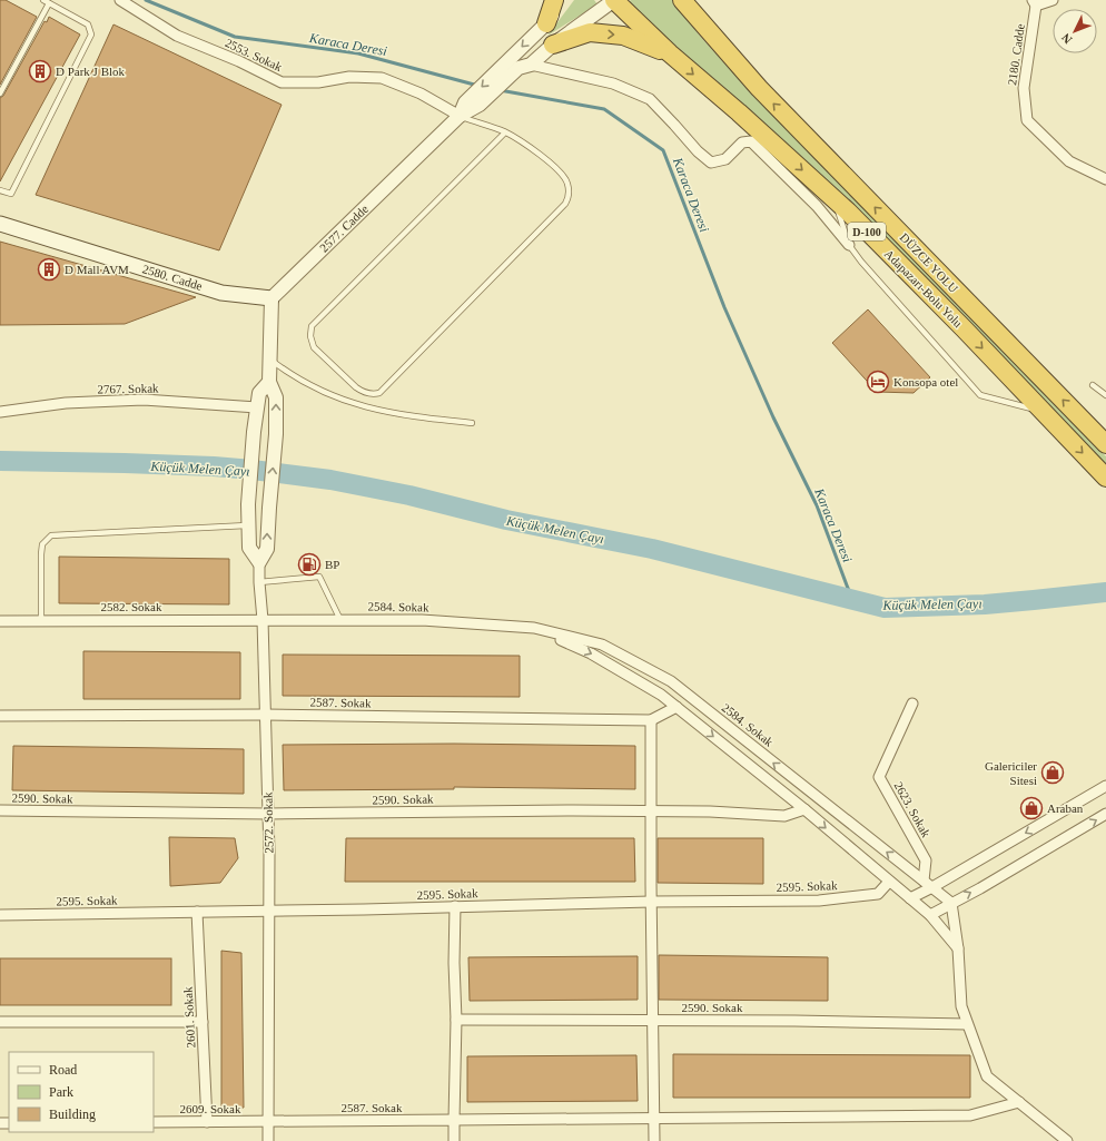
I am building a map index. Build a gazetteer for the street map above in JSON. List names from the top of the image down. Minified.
{"streets":{"highway":["D-100","DÜZCE YOLU","Adapazarı-Bolu Yolu"],"main road":["2580. Cadde"],"street":["2553. Sokak","2180. Cadde","2577. Cadde","2767. Sokak","2582. Sokak","2584. Sokak","2587. Sokak","2590. Sokak","2623. Sokak","2572. Sokak","2595. Sokak","2601. Sokak","2609. Sokak"]},"crossings":[["2553. Sokak","2577. Cadde"],["2577. Cadde","2580. Cadde"],["2582. Sokak","2584. Sokak"],["2582. Sokak","2572. Sokak"],["2584. Sokak","2587. Sokak"],["2584. Sokak","2590. Sokak"],["2584. Sokak","2623. Sokak"],["2584. Sokak","2572. Sokak"],["2584. Sokak","2595. Sokak"],["2587. Sokak","2572. Sokak"],["2587. Sokak","2609. Sokak"],["2590. Sokak","2572. Sokak"],["2572. Sokak","2595. Sokak"],["2572. Sokak","2609. Sokak"],["2595. Sokak","2601. Sokak"],["2601. Sokak","2609. Sokak"]],"one_way":["DÜZCE YOLU","Adapazarı-Bolu Yolu"],"water":["Karaca Deresi","Küçük Melen Çayı"],"places":{"building":["D Park J Blok","D Mall AVM"],"hotel":["Konsopa otel"],"fuel station":["BP"],"shop":["Galericiler Sitesi","Araban"]},"legend":["Road","Park","Building"],"north":"bottom left"}
